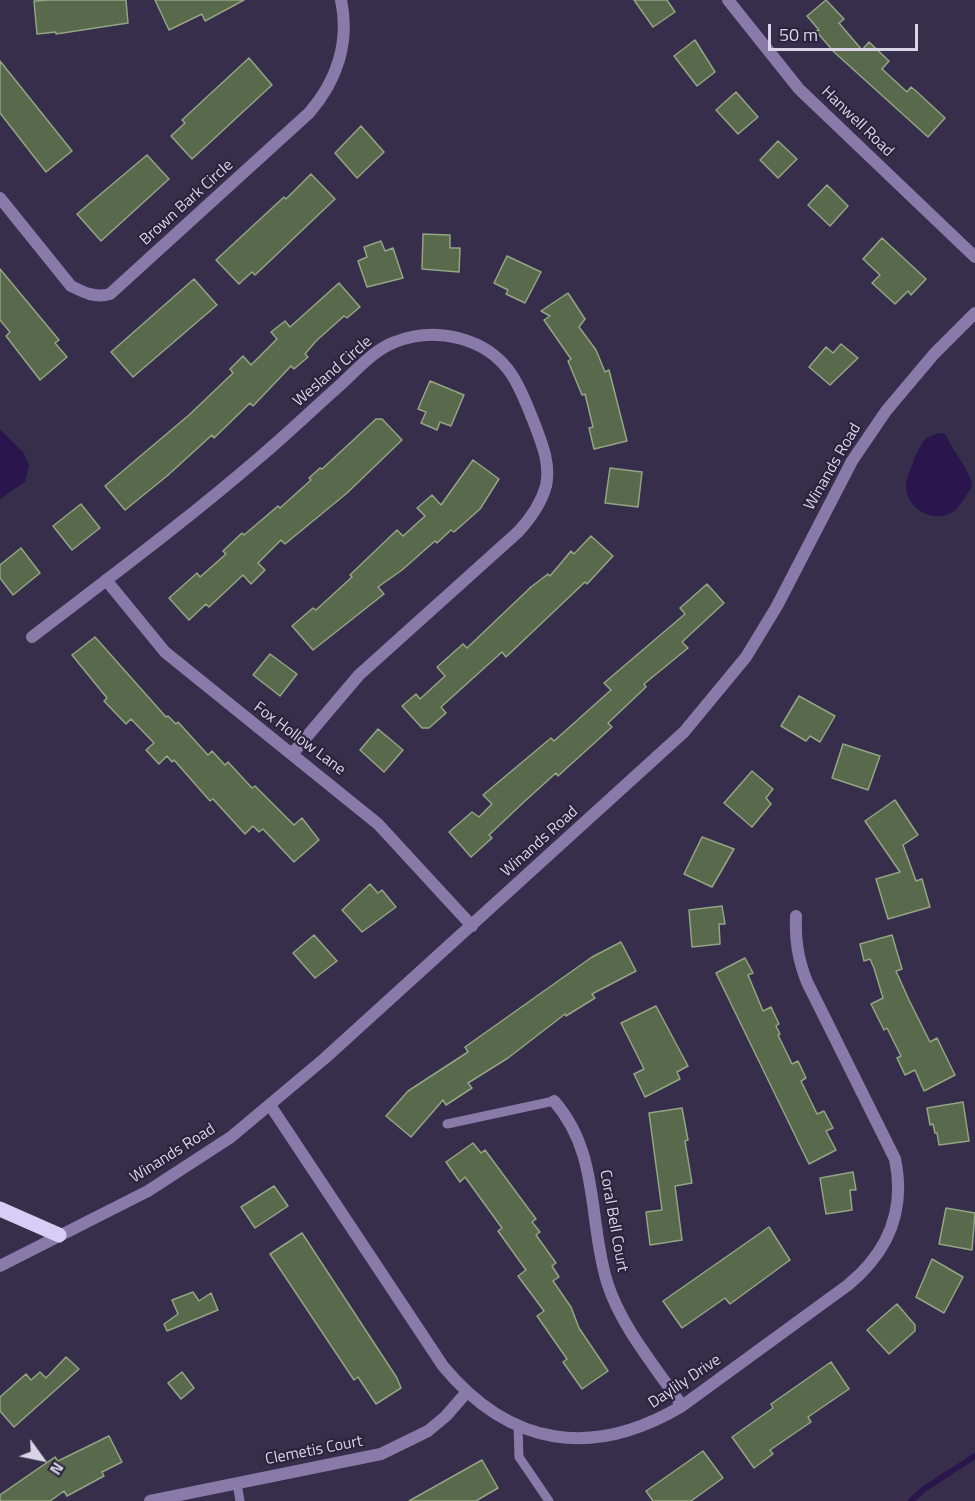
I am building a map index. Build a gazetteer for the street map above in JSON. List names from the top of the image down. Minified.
{"streets":{"street":["Hanwell Road","Brown Bark Circle","Wesland Circle","Winands Road","Fox Hollow Lane","Coral Bell Court","Daylily Drive","Clemetis Court"]},"crossings":[["Wesland Circle","Fox Hollow Lane"],["Winands Road","Fox Hollow Lane"],["Winands Road","Daylily Drive"],["Coral Bell Court","Daylily Drive"],["Daylily Drive","Clemetis Court"]],"scale_bar":"50 m","north":"bottom right"}
